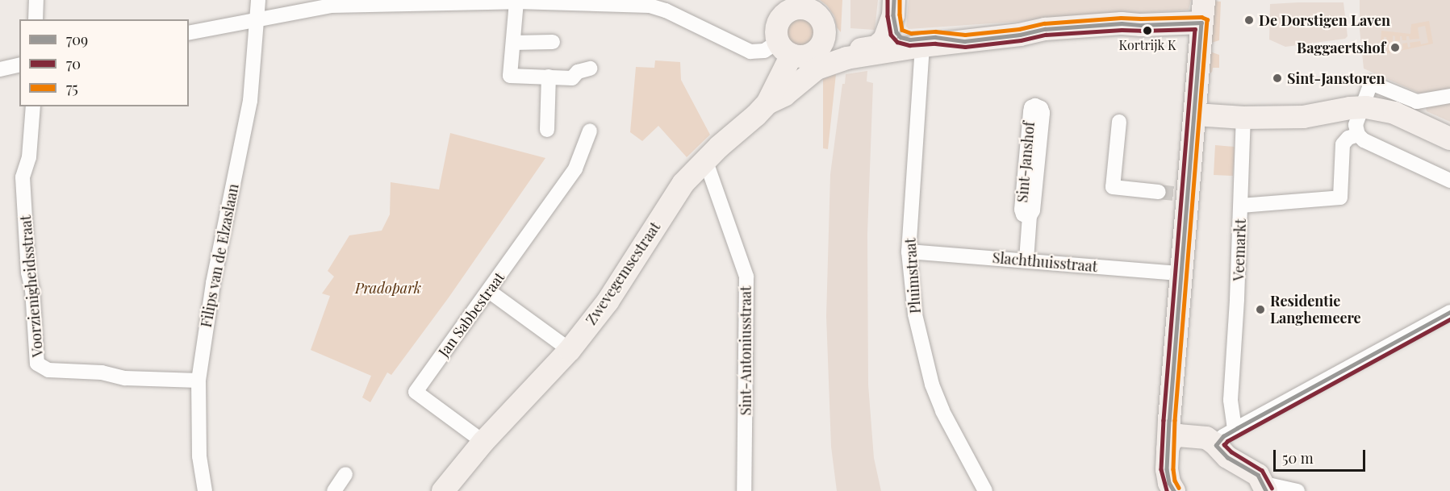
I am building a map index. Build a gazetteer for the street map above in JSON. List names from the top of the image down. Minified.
{"streets":{"main road":["Zwevegemsestraat"],"street":["Sint-Janshof","Veemarkt","Filips van de Elzaslaan","Slachthuisstraat","Pluimstraat","Voorzienigheidsstraat","Jan Sabbestraat","Sint-Antoniusstraat"]},"crossings":[["Sint-Janshof","Slachthuisstraat"],["Filips van de Elzaslaan","Voorzienigheidsstraat"],["Slachthuisstraat","Pluimstraat"],["Zwevegemsestraat","Pluimstraat"],["Zwevegemsestraat","Jan Sabbestraat"],["Zwevegemsestraat","Sint-Antoniusstraat"]],"parks":["Pradopark"],"places":["De Dorstigen Laven","Kortrijk K","Baggaertshof","Sint-Janstoren","Residentie Langhemeere"],"lines":["transit line 709","transit line 70","transit line 75"],"legend":["709","70","75"],"scale_bar":"50 m"}
